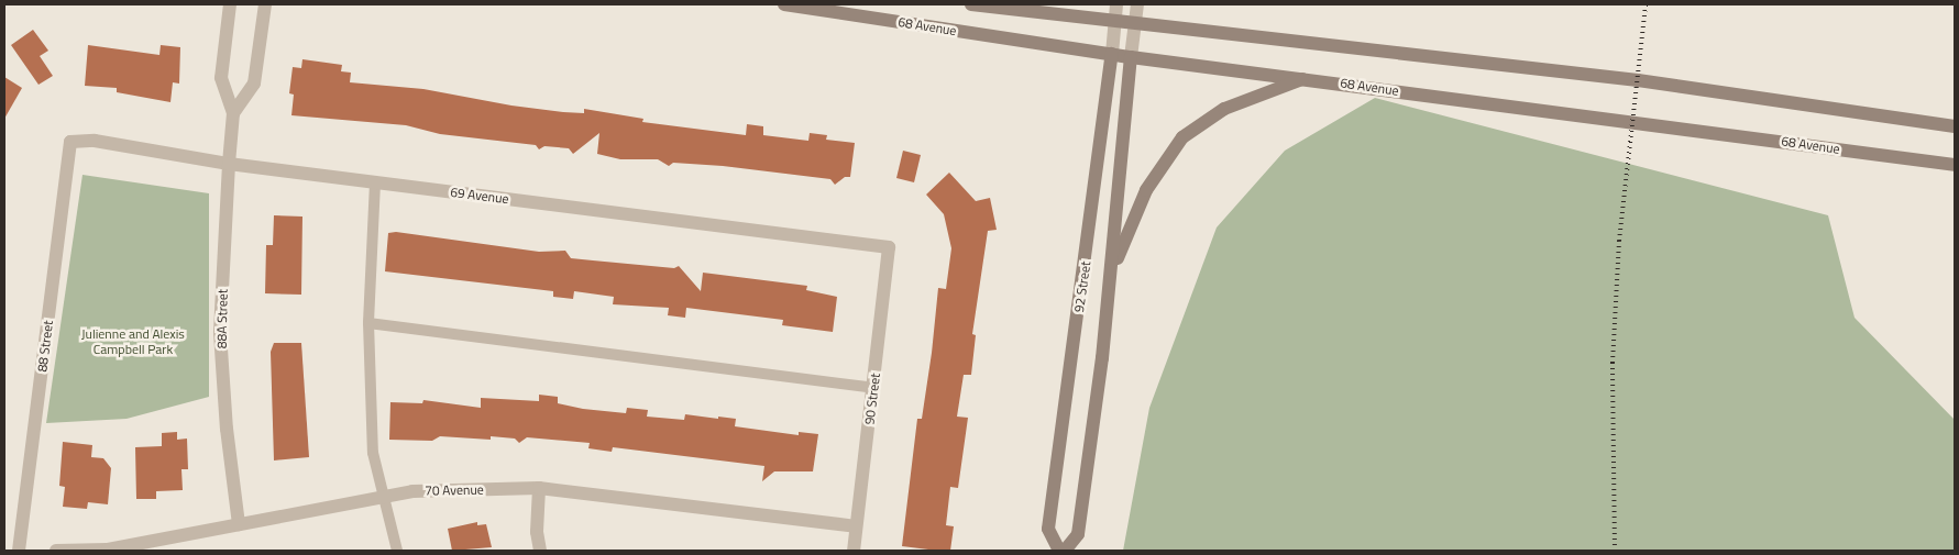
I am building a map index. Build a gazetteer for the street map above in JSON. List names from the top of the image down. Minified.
{"streets":{"main road":["68 Avenue","92 Street"],"street":["69 Avenue","88A Street","88 Street","90 Street","70 Avenue"]},"crossings":[["68 Avenue","92 Street"],["69 Avenue","88A Street"],["69 Avenue","88 Street"],["69 Avenue","90 Street"],["88A Street","70 Avenue"],["90 Street","70 Avenue"]],"parks":["Julienne and Alexis Campbell Park"]}
